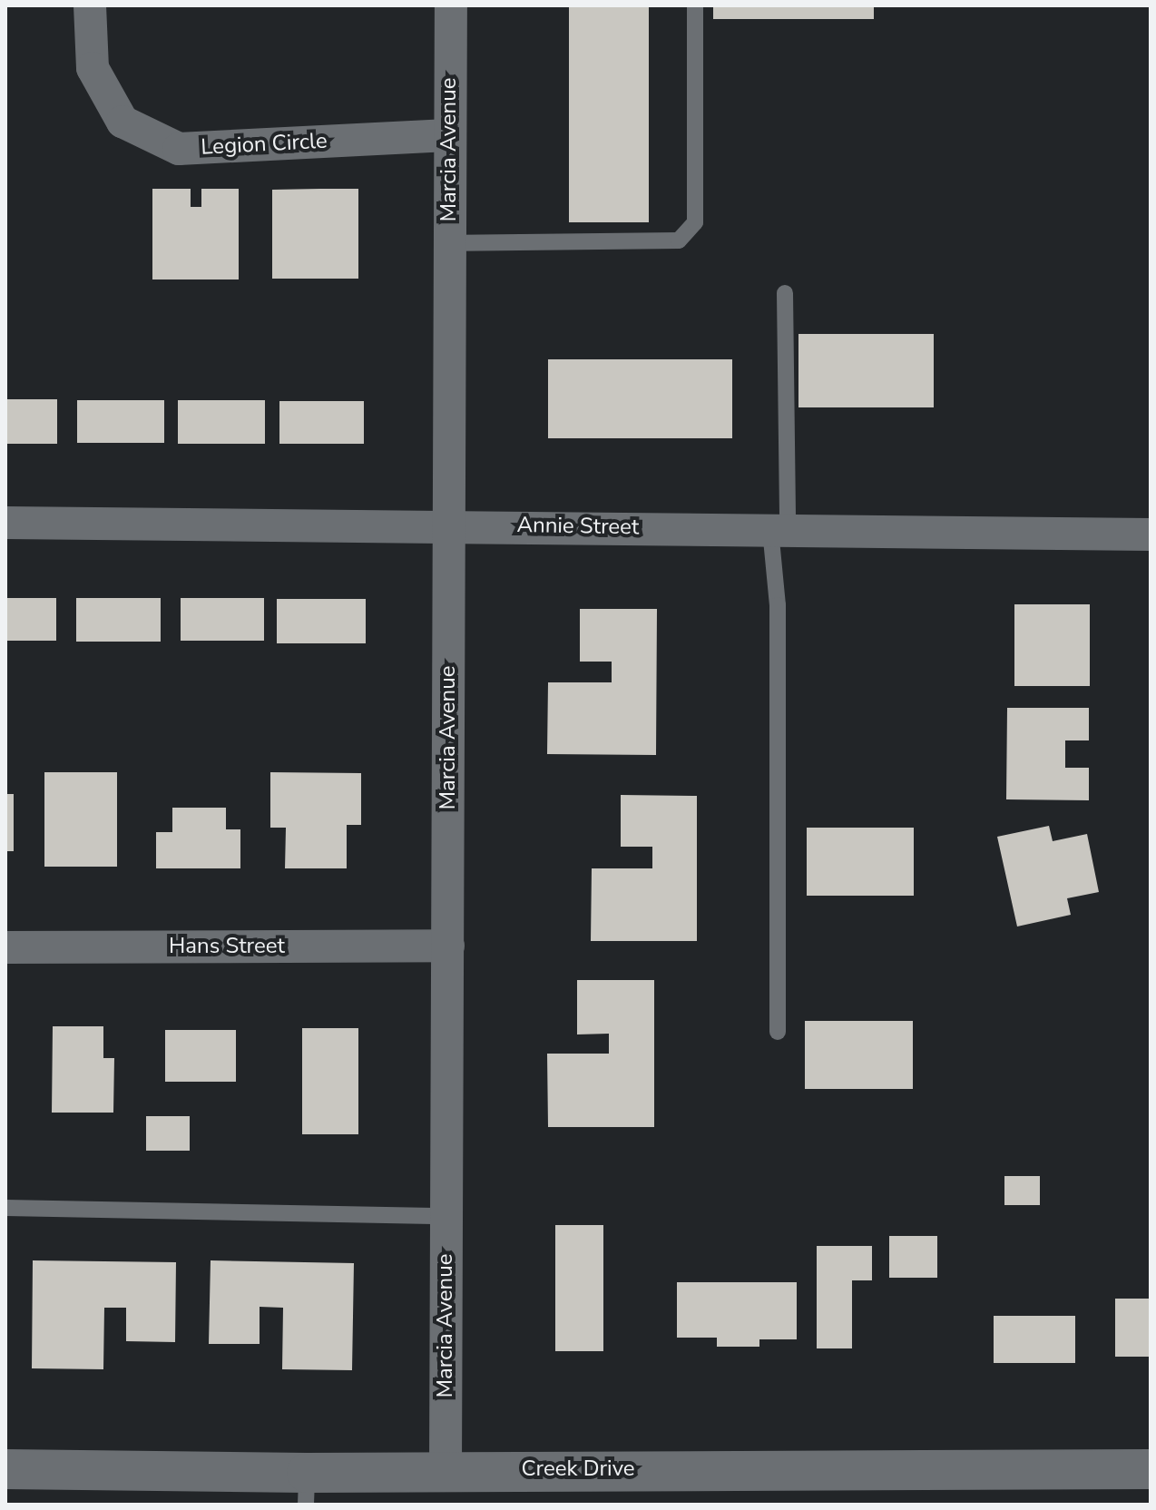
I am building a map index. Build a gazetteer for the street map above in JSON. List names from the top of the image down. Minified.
{"streets":{"street":["Legion Circle","Marcia Avenue","Annie Street","Hans Street","Creek Drive"]},"crossings":[["Legion Circle","Marcia Avenue"],["Marcia Avenue","Annie Street"],["Marcia Avenue","Hans Street"],["Marcia Avenue","Creek Drive"]]}
